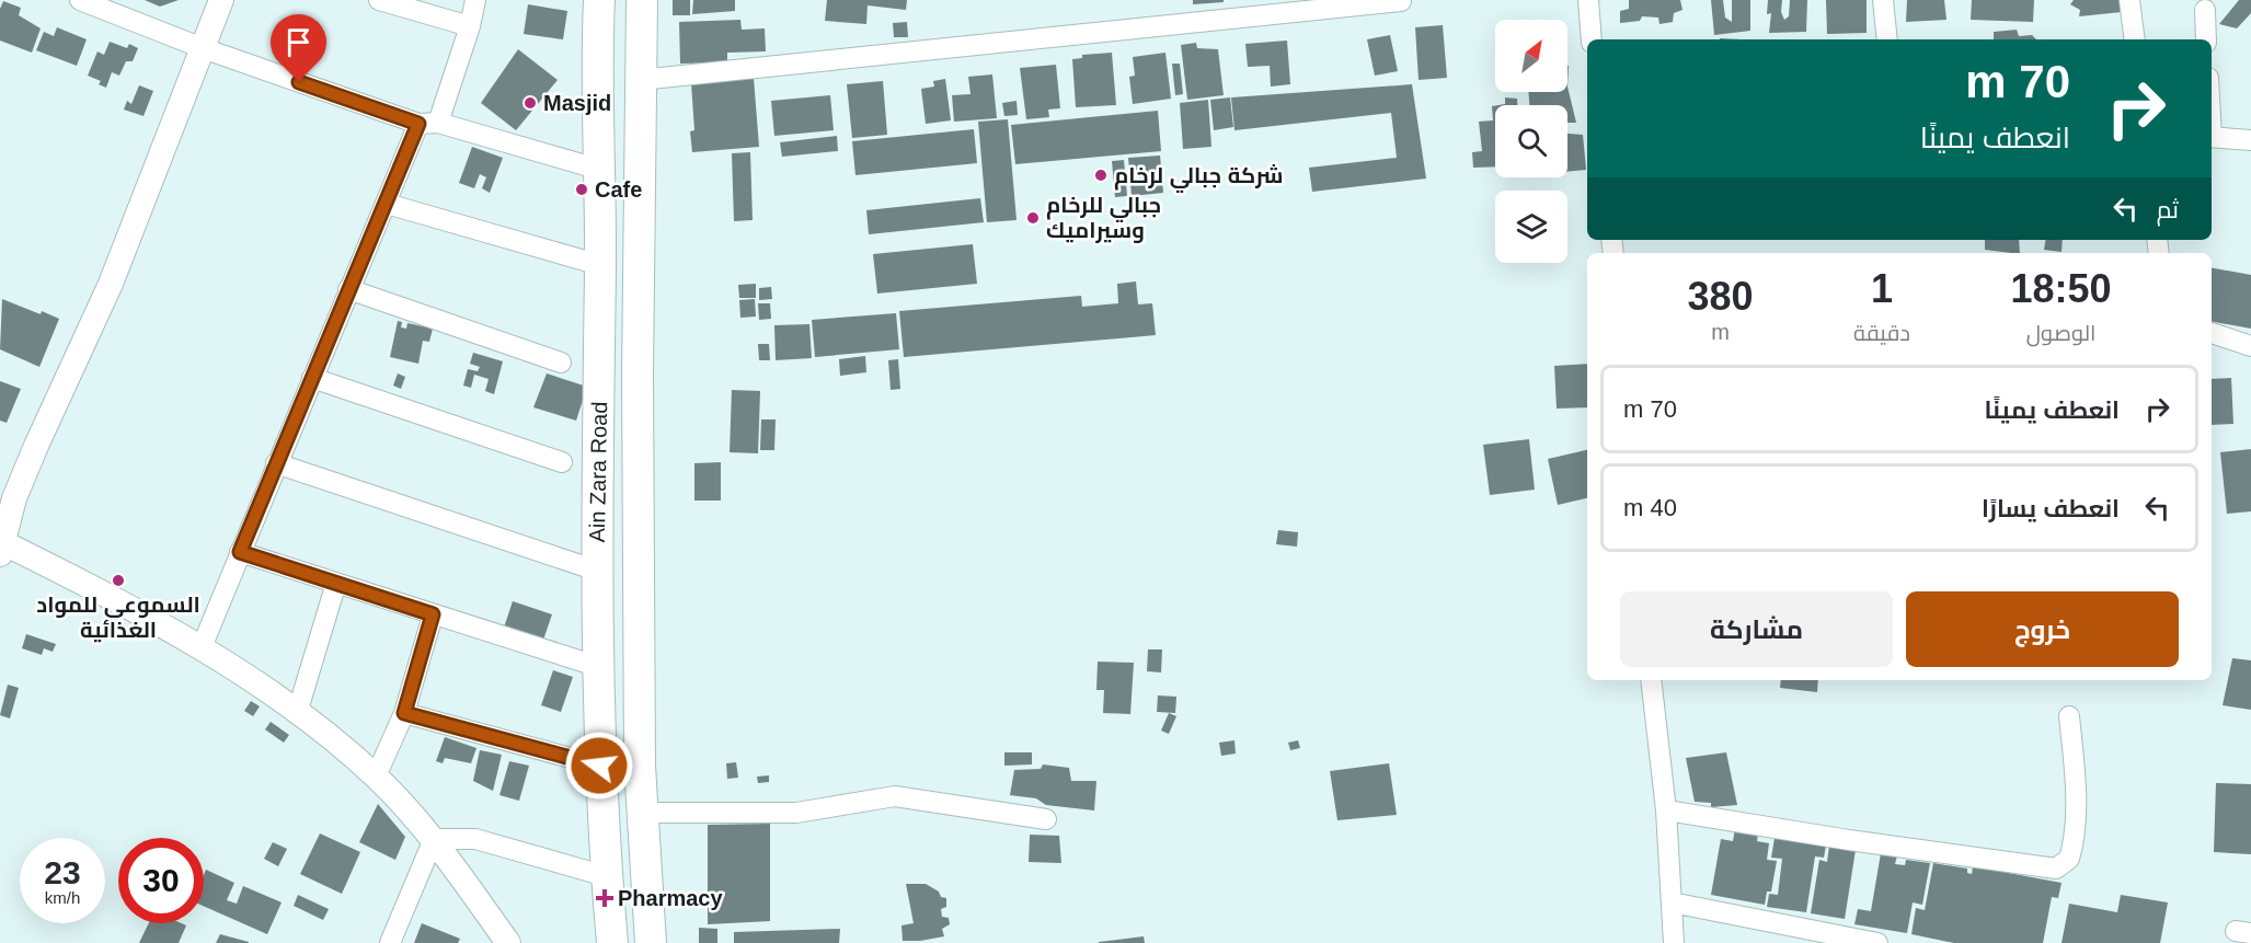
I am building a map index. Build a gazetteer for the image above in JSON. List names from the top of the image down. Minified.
{"streets":{"main road":["Ain Zara Road"]},"places":{"other":["Masjid","شركة جبالي لرخام","Cafe","جبالي للرخام وسيراميك","السموعي للمواد الغذائية"],"health":["Pharmacy"]},"north":"top right","page":{"turn":["70 m","انعطف يمينًا"],"then":"ثم","eta":["18:50","الوصول","1","دقيقة","380","m"],"list":[{"name":"انعطف يمينًا","value":"70 m"},{"name":"انعطف يسارًا","value":"40 m"}],"buttons":["خروج","مشاركة"],"speed":"23 km/h","limit":"30"}}
